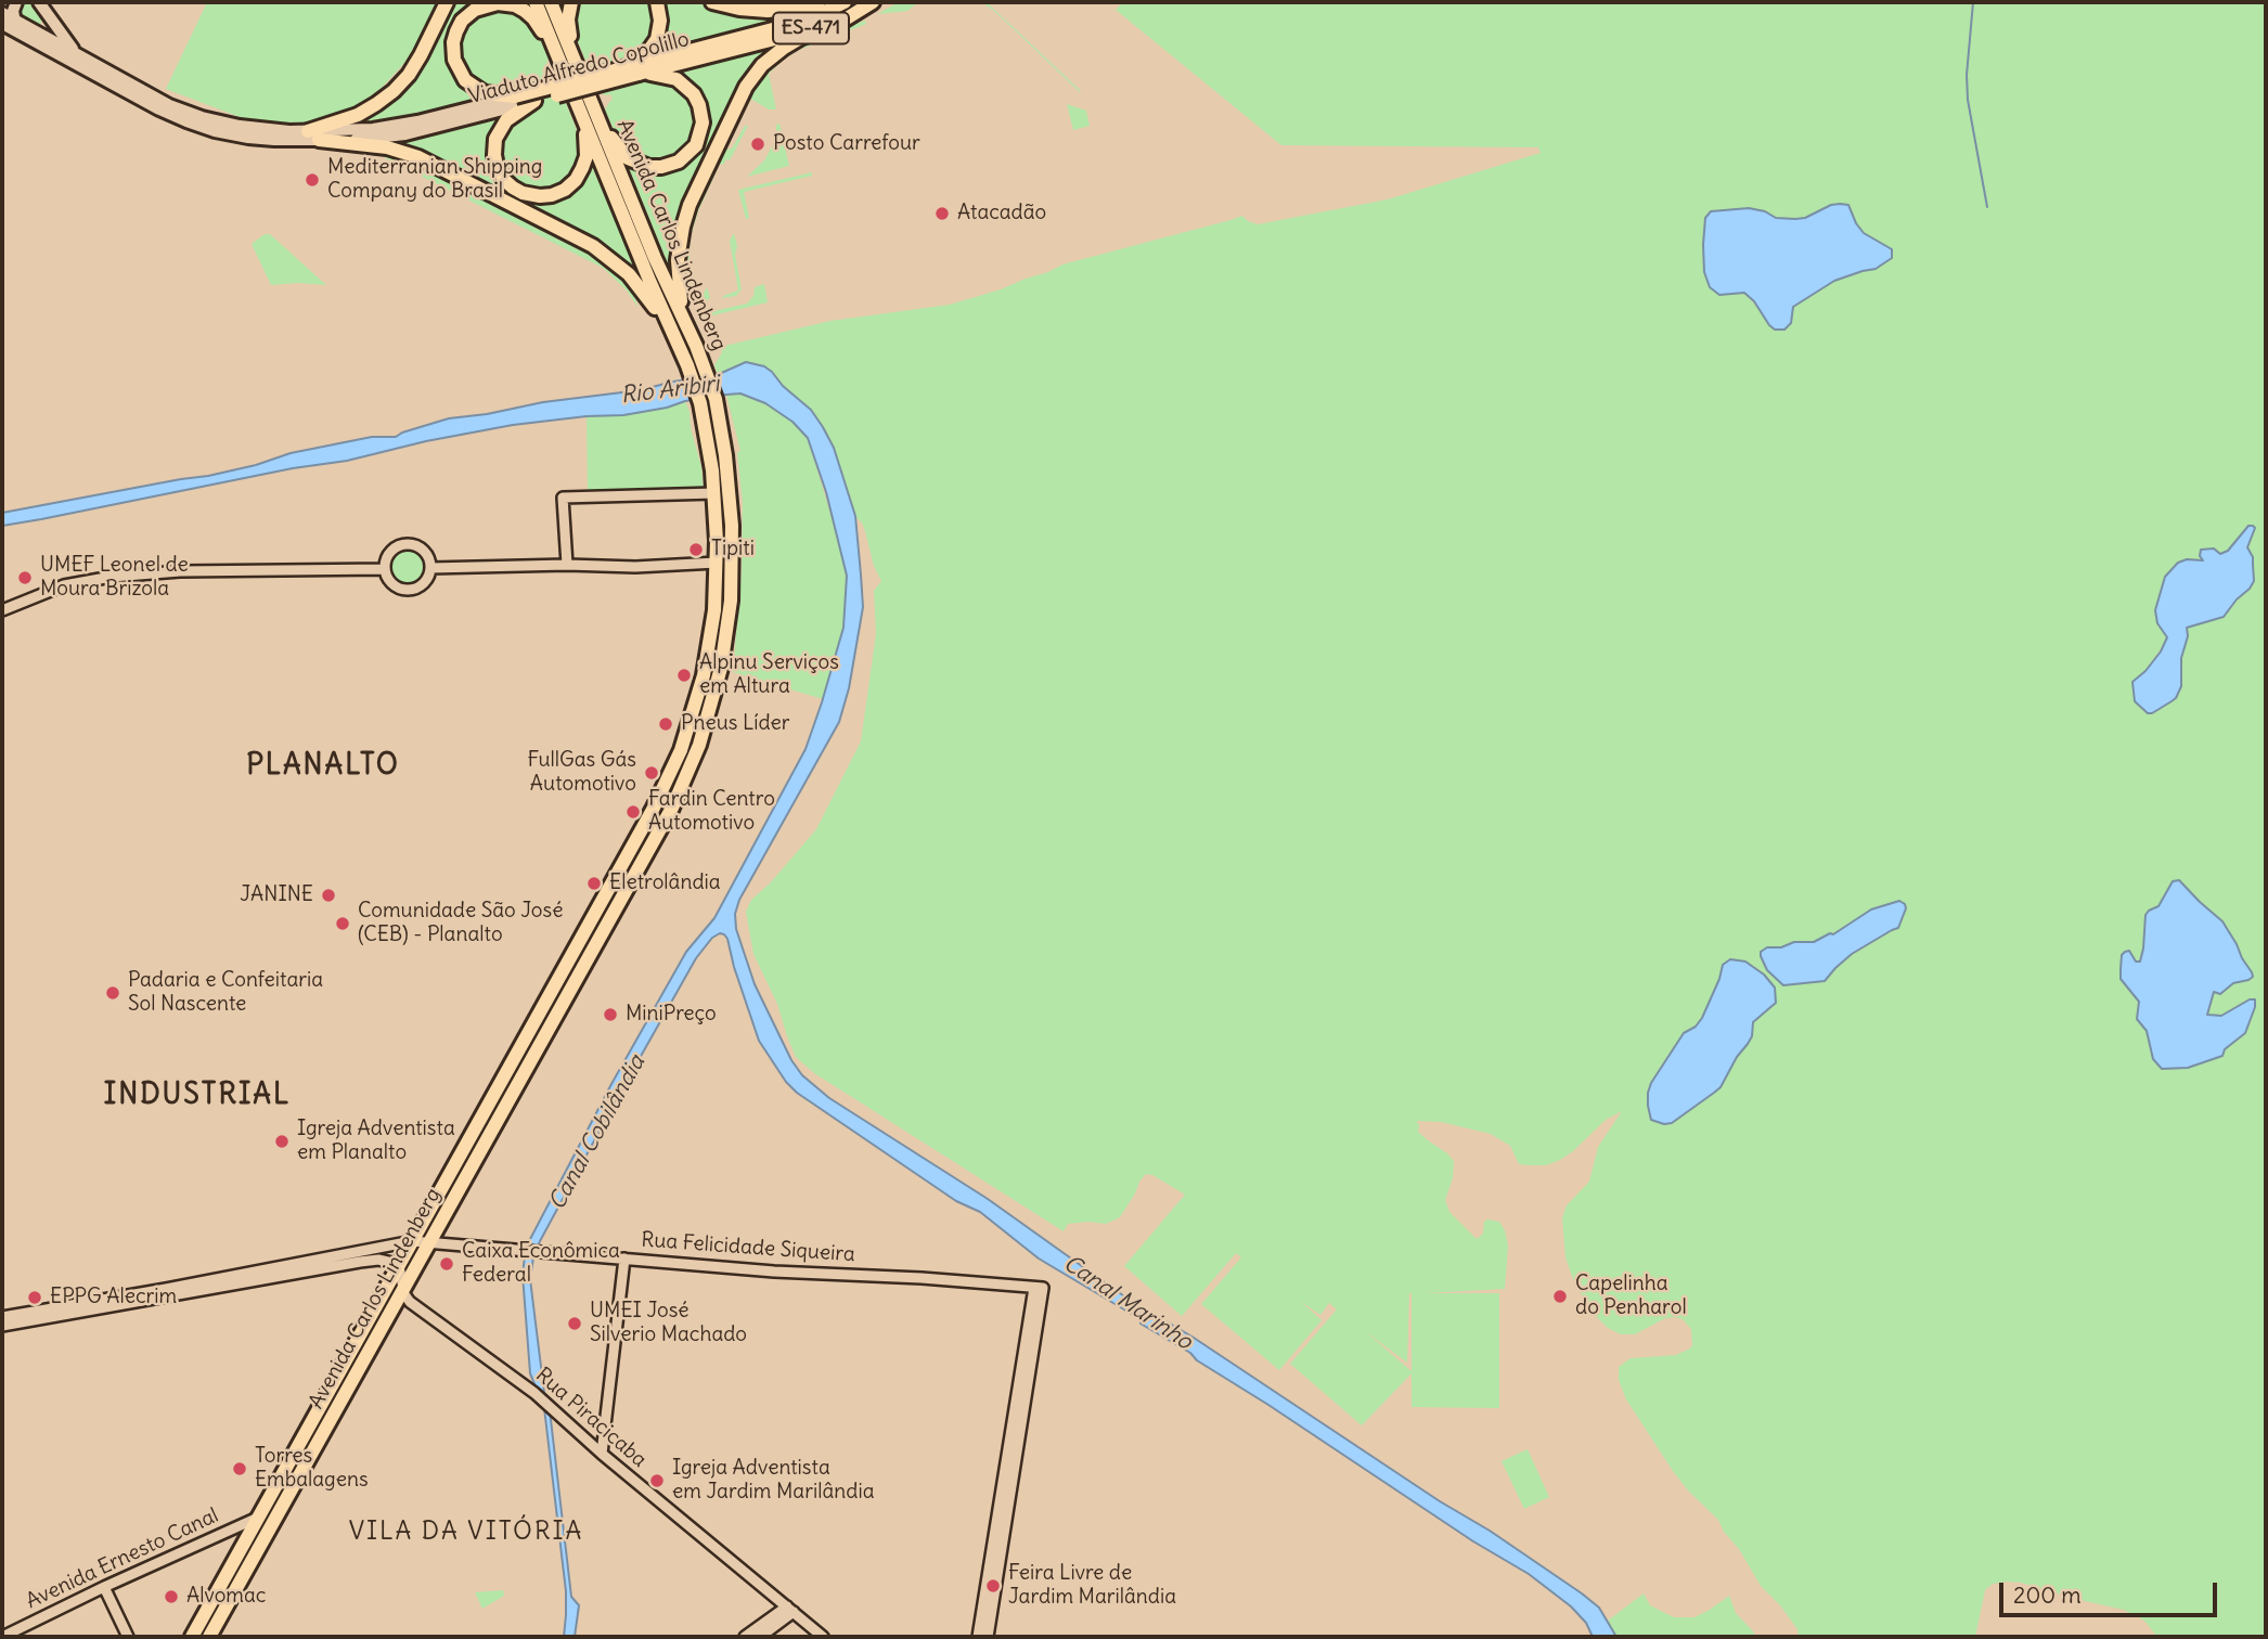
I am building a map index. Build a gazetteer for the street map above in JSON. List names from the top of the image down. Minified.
{"streets":{"main road":["ES-471","Viaduto Alfredo Copolillo","Avenida Carlos Lindenberg"],"street":["Rua Felicidade Siqueira","Rua Piracicaba","Avenida Ernesto Canal"]},"crossings":[["ES-471","Viaduto Alfredo Copolillo"],["Avenida Carlos Lindenberg","Rua Felicidade Siqueira"],["Avenida Carlos Lindenberg","Rua Piracicaba"],["Avenida Carlos Lindenberg","Avenida Ernesto Canal"]],"districts":["PLANALTO","INDUSTRIAL","VILA DA VITÓRIA"],"water":["Rio Aribiri","Canal Cobilândia","Canal Marinho"],"places":["Posto Carrefour","Mediterranian Shipping Company do Brasil","Atacadão","Tipiti","UMEF Leonel de Moura Brizola","Alpinu Serviços em Altura","Pneus Líder","FullGas Gás Automotivo","Fardin Centro Automotivo","Eletrolândia","JANINE","Comunidade São José (CEB) - Planalto","Padaria e Confeitaria Sol Nascente","MiniPreço","Igreja Adventista em Planalto","Caixa Econômica Federal","Capelinha do Penharol","EPPG Alecrim","UMEI José Silverio Machado","Torres Embalagens","Igreja Adventista em Jardim Marilândia","Feira Livre de Jardim Marilândia","Alvomac"],"scale_bar":"200 m"}
